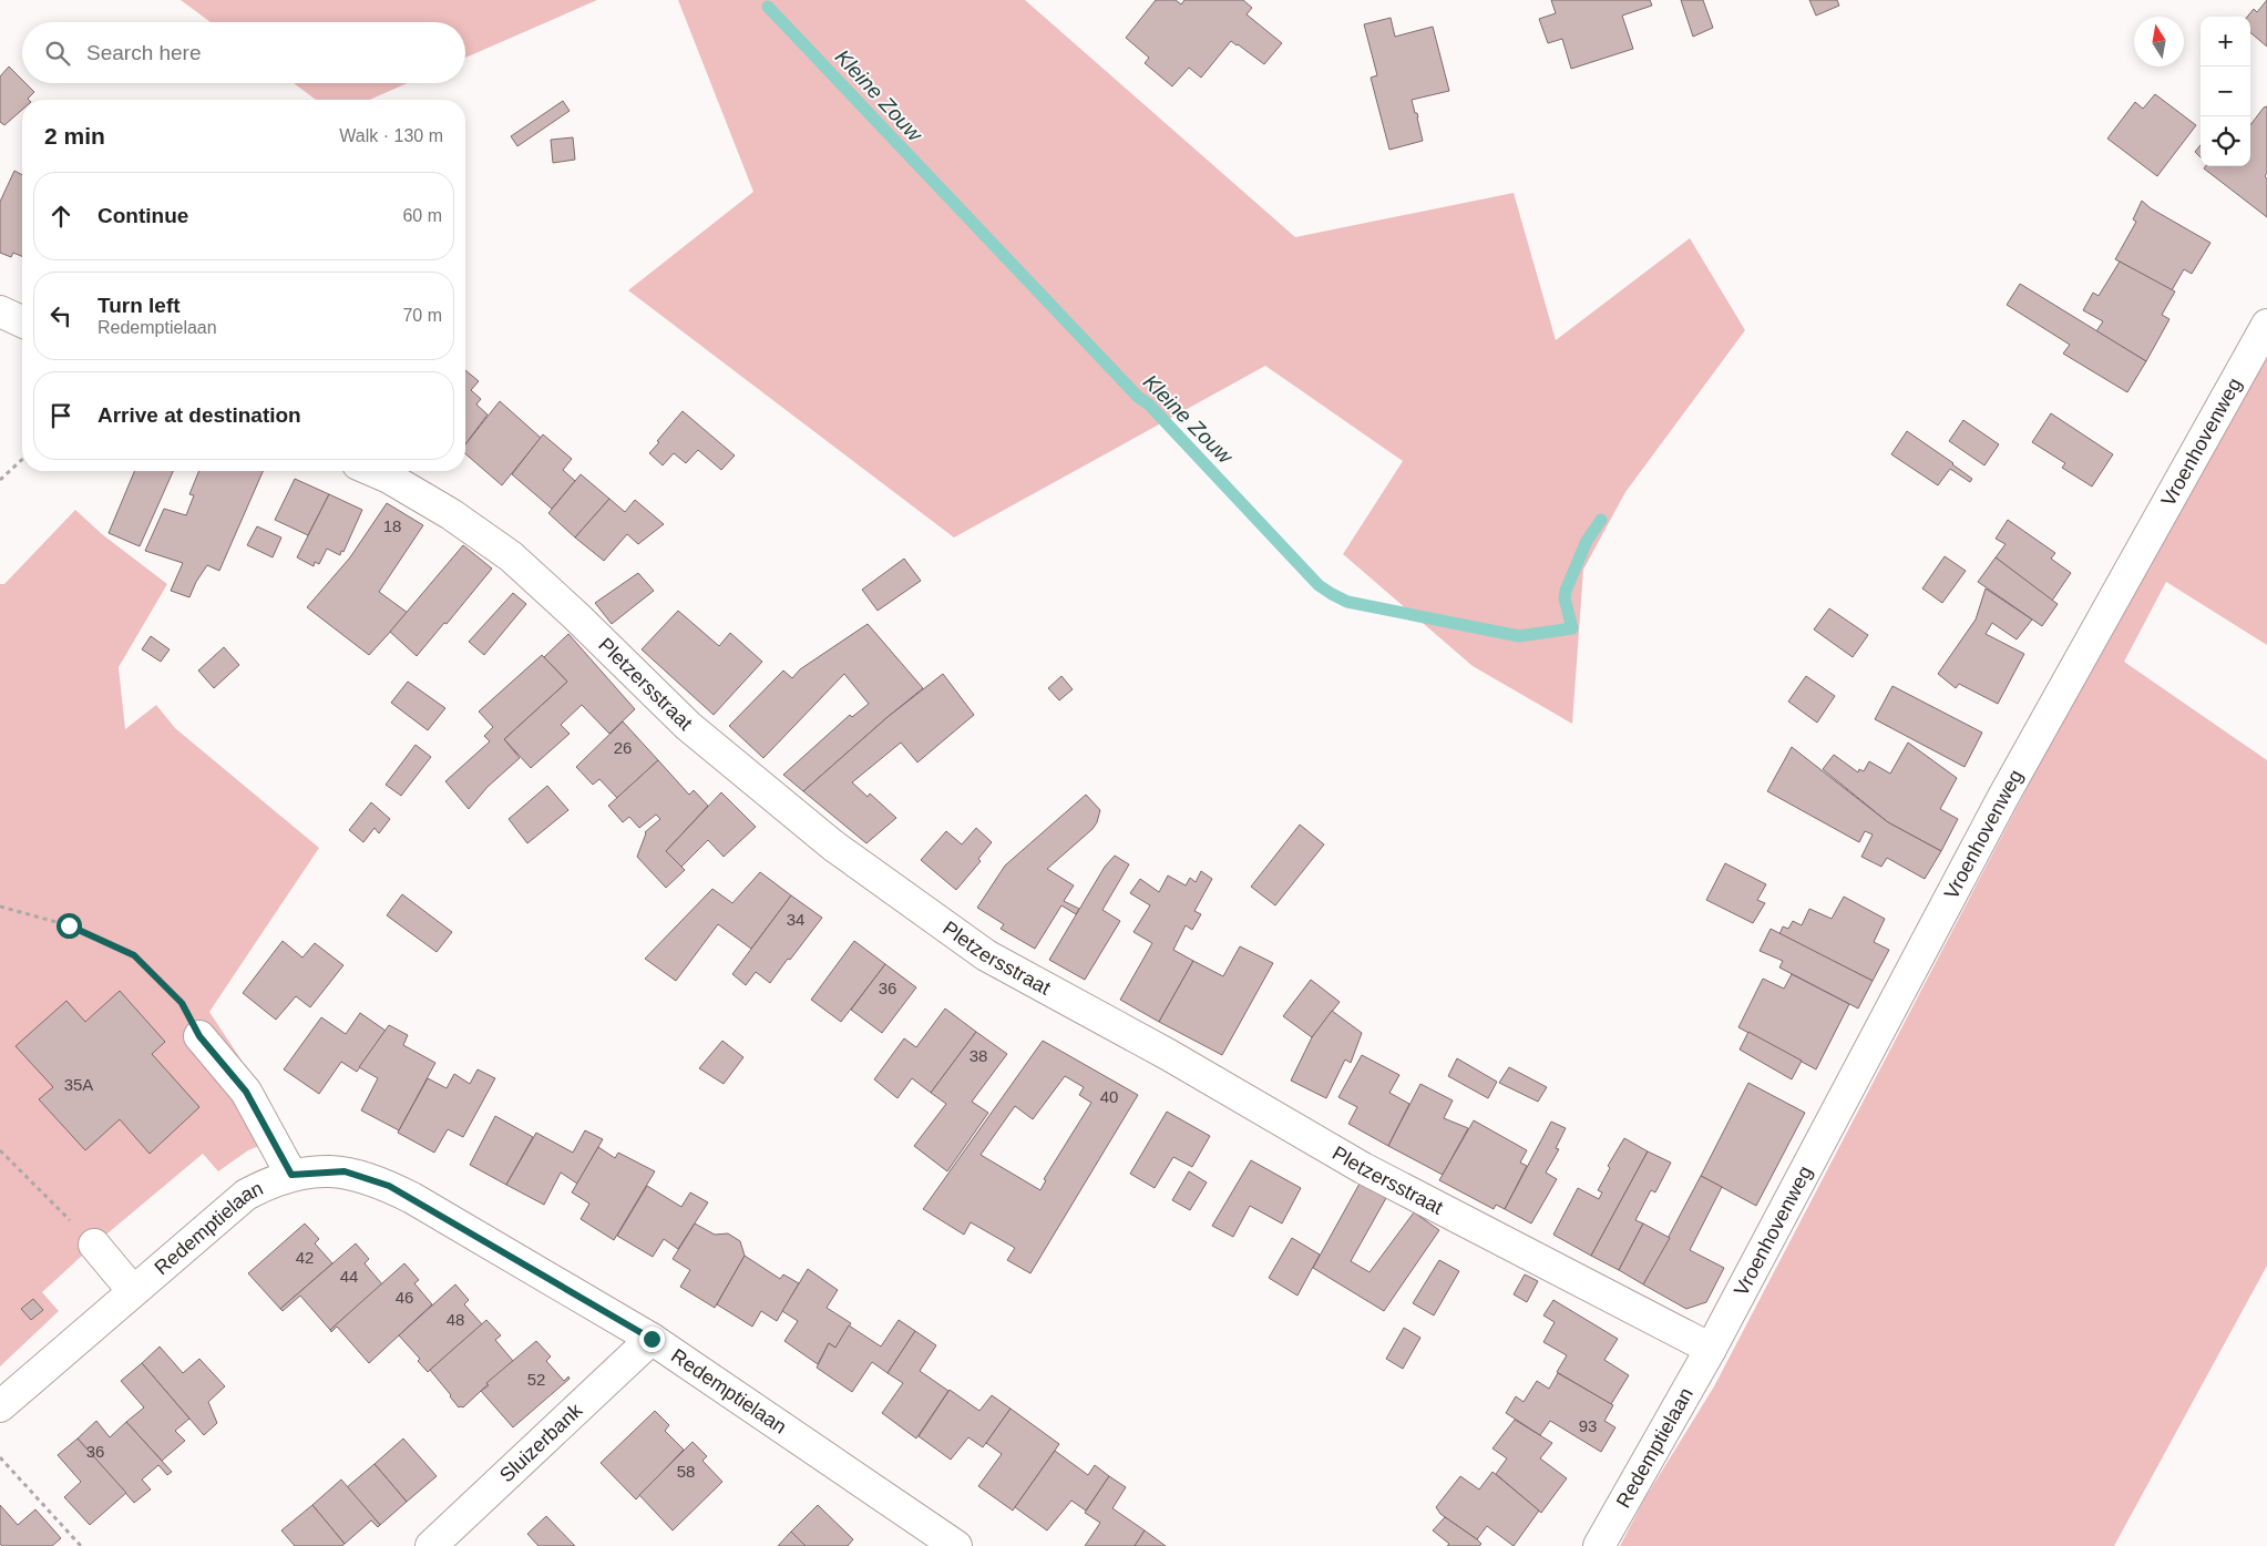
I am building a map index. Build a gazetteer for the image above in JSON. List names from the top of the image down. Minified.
{"streets":{"street":["Vroenhovenweg","Pletzersstraat","Redemptielaan","Sluizerbank"]},"crossings":[["Vroenhovenweg","Pletzersstraat"],["Vroenhovenweg","Redemptielaan"],["Pletzersstraat","Redemptielaan"],["Redemptielaan","Sluizerbank"]],"water":["Kleine Zouw"],"house_numbers":["18","26","34","36","38","35A","40","42","44","46","48","52","93","36","58"],"north":"top","page":{"map_buttons":["+","−"],"search":"Search here","heading":["2 min","Walk · 130 m"],"list":[["Continue","60 m"],["Turn left","Redemptielaan","70 m"],"Arrive at destination"]}}
